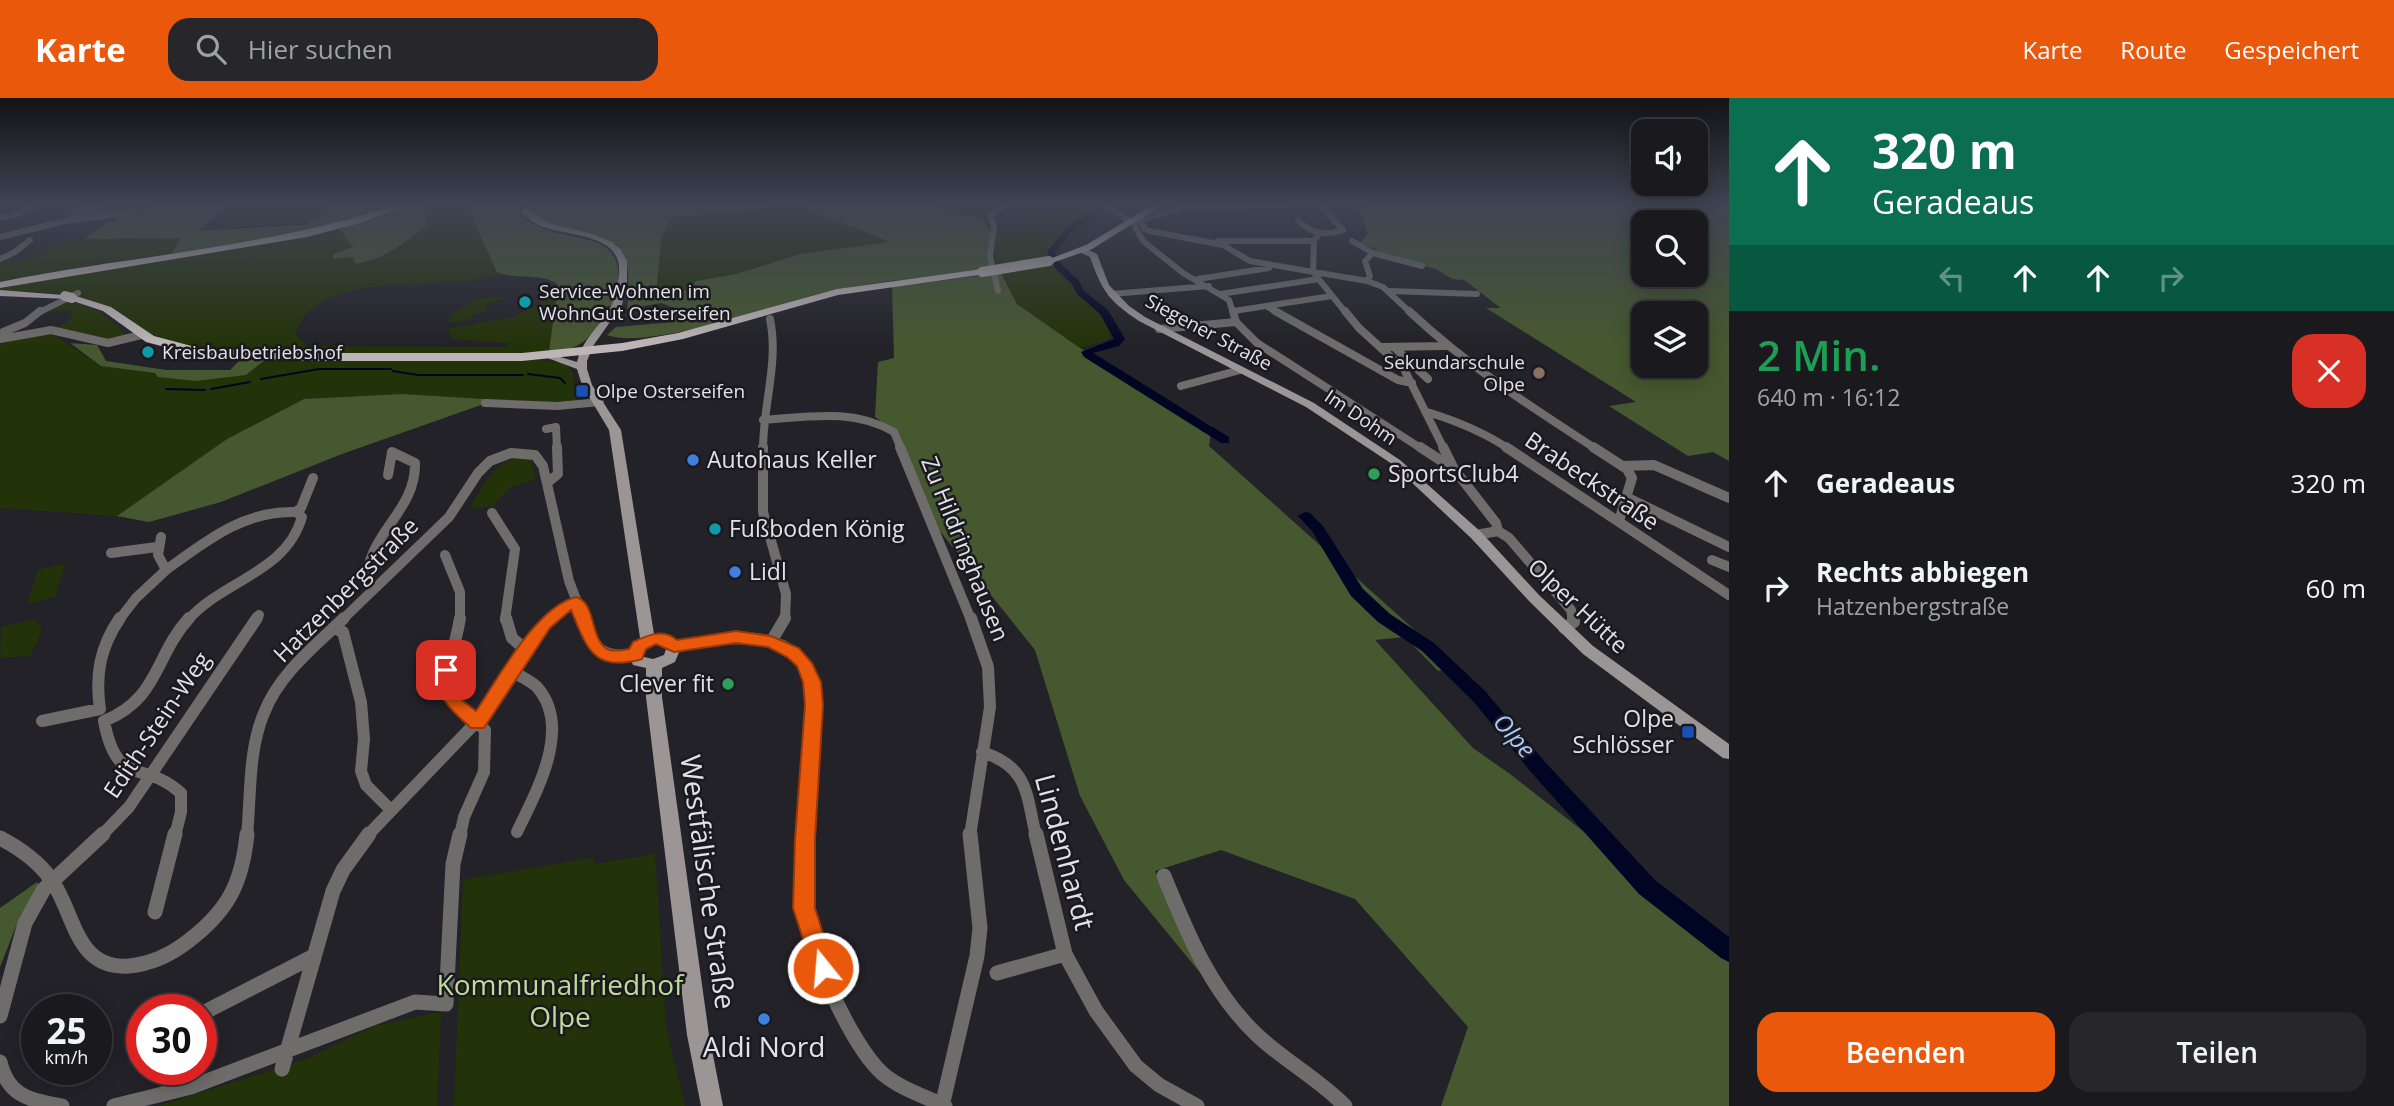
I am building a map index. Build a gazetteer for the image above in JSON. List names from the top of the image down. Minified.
{"streets":{"street":["Siegener Straße","Im Dohm","Brabeckstraße","Zu Hildringhausen","Hatzenbergstraße","Olper Hütte","Edith-Stein-Weg","Lindenhardt","Westfälische Straße"]},"crossings":[["Siegener Straße","Im Dohm"],["Im Dohm","Olper Hütte"],["Zu Hildringhausen","Lindenhardt"],["Hatzenbergstraße","Edith-Stein-Weg"],["Hatzenbergstraße","Westfälische Straße"]],"water":["Olpe"],"parks":["Kommunalfriedhof Olpe"],"places":{"other":["Service-Wohnen im WohnGut Osterseifen","Kreisbaubetriebshof","Sekundarschule Olpe","Autohaus Keller","SportsClub4","Fußboden König","Lidl","Clever fit","Aldi Nord"],"transit":["Olpe Osterseifen","Olpe Schlösser"]},"page":{"header":"Karte","search":"Hier suchen","nav":["Karte","Route","Gespeichert"],"turn":["320 m","Geradeaus"],"heading":["2 Min.","640 m · 16:12"],"list":[{"name":"Geradeaus","value":"320 m"},{"name":"Rechts abbiegen","note":"Hatzenbergstraße","value":"60 m"}],"speed":"25 km/h","limit":"30","buttons":["Beenden","Teilen"]}}
